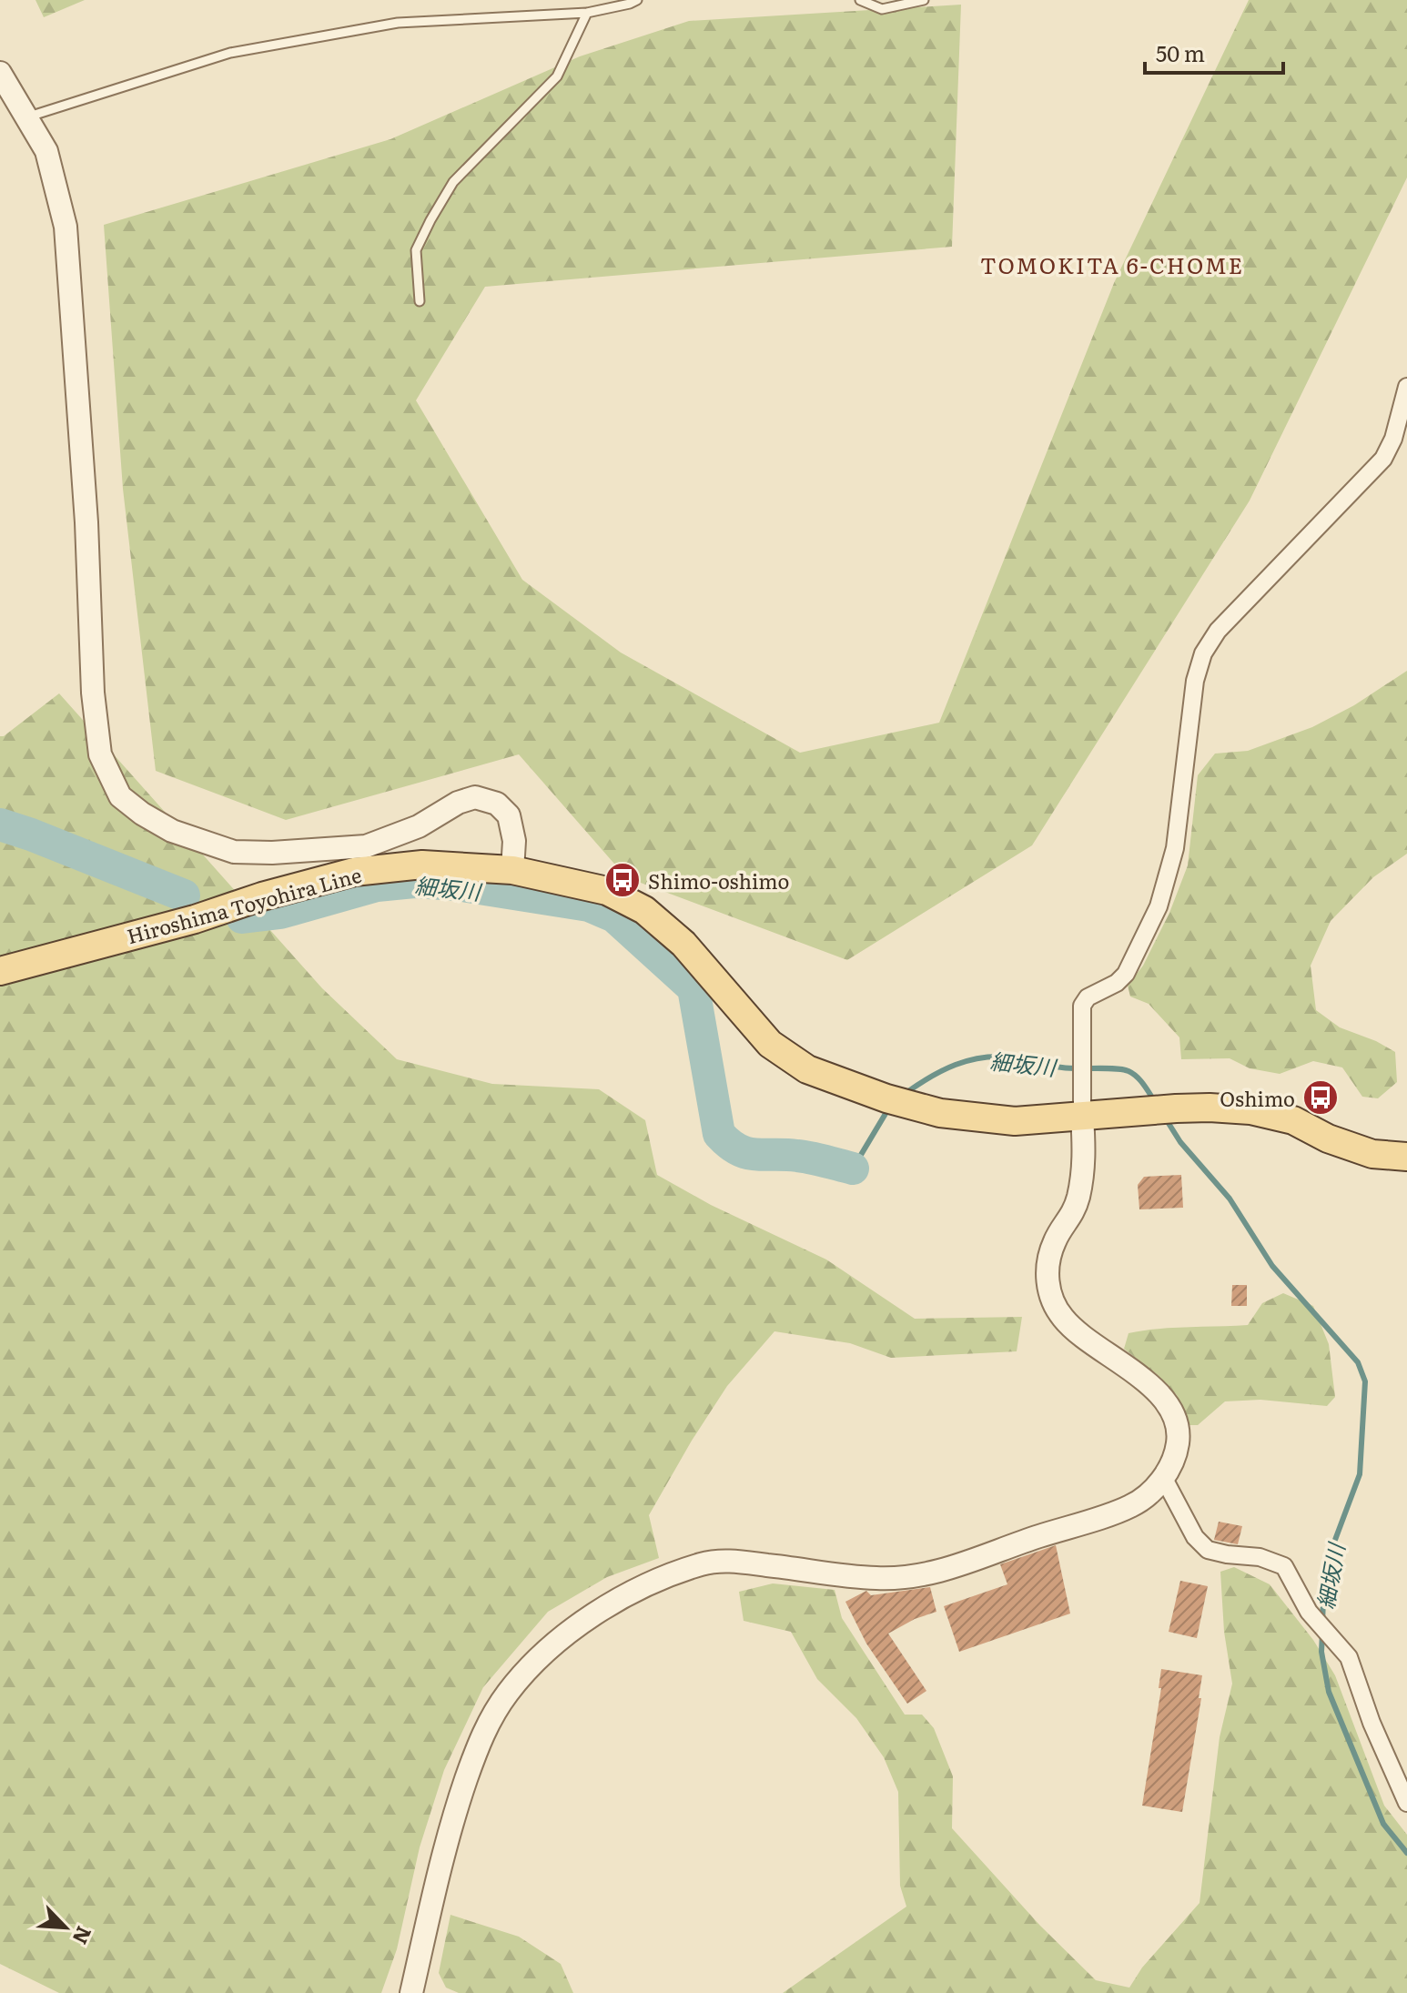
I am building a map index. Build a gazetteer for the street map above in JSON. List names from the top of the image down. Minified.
{"streets":{"main road":["Hiroshima Toyohira Line"]},"districts":["TOMOKITA 6-CHOME"],"water":["細坂川"],"places":{"bus stop":["Shimo-oshimo","Oshimo"]},"scale_bar":"50 m","north":"bottom right"}
